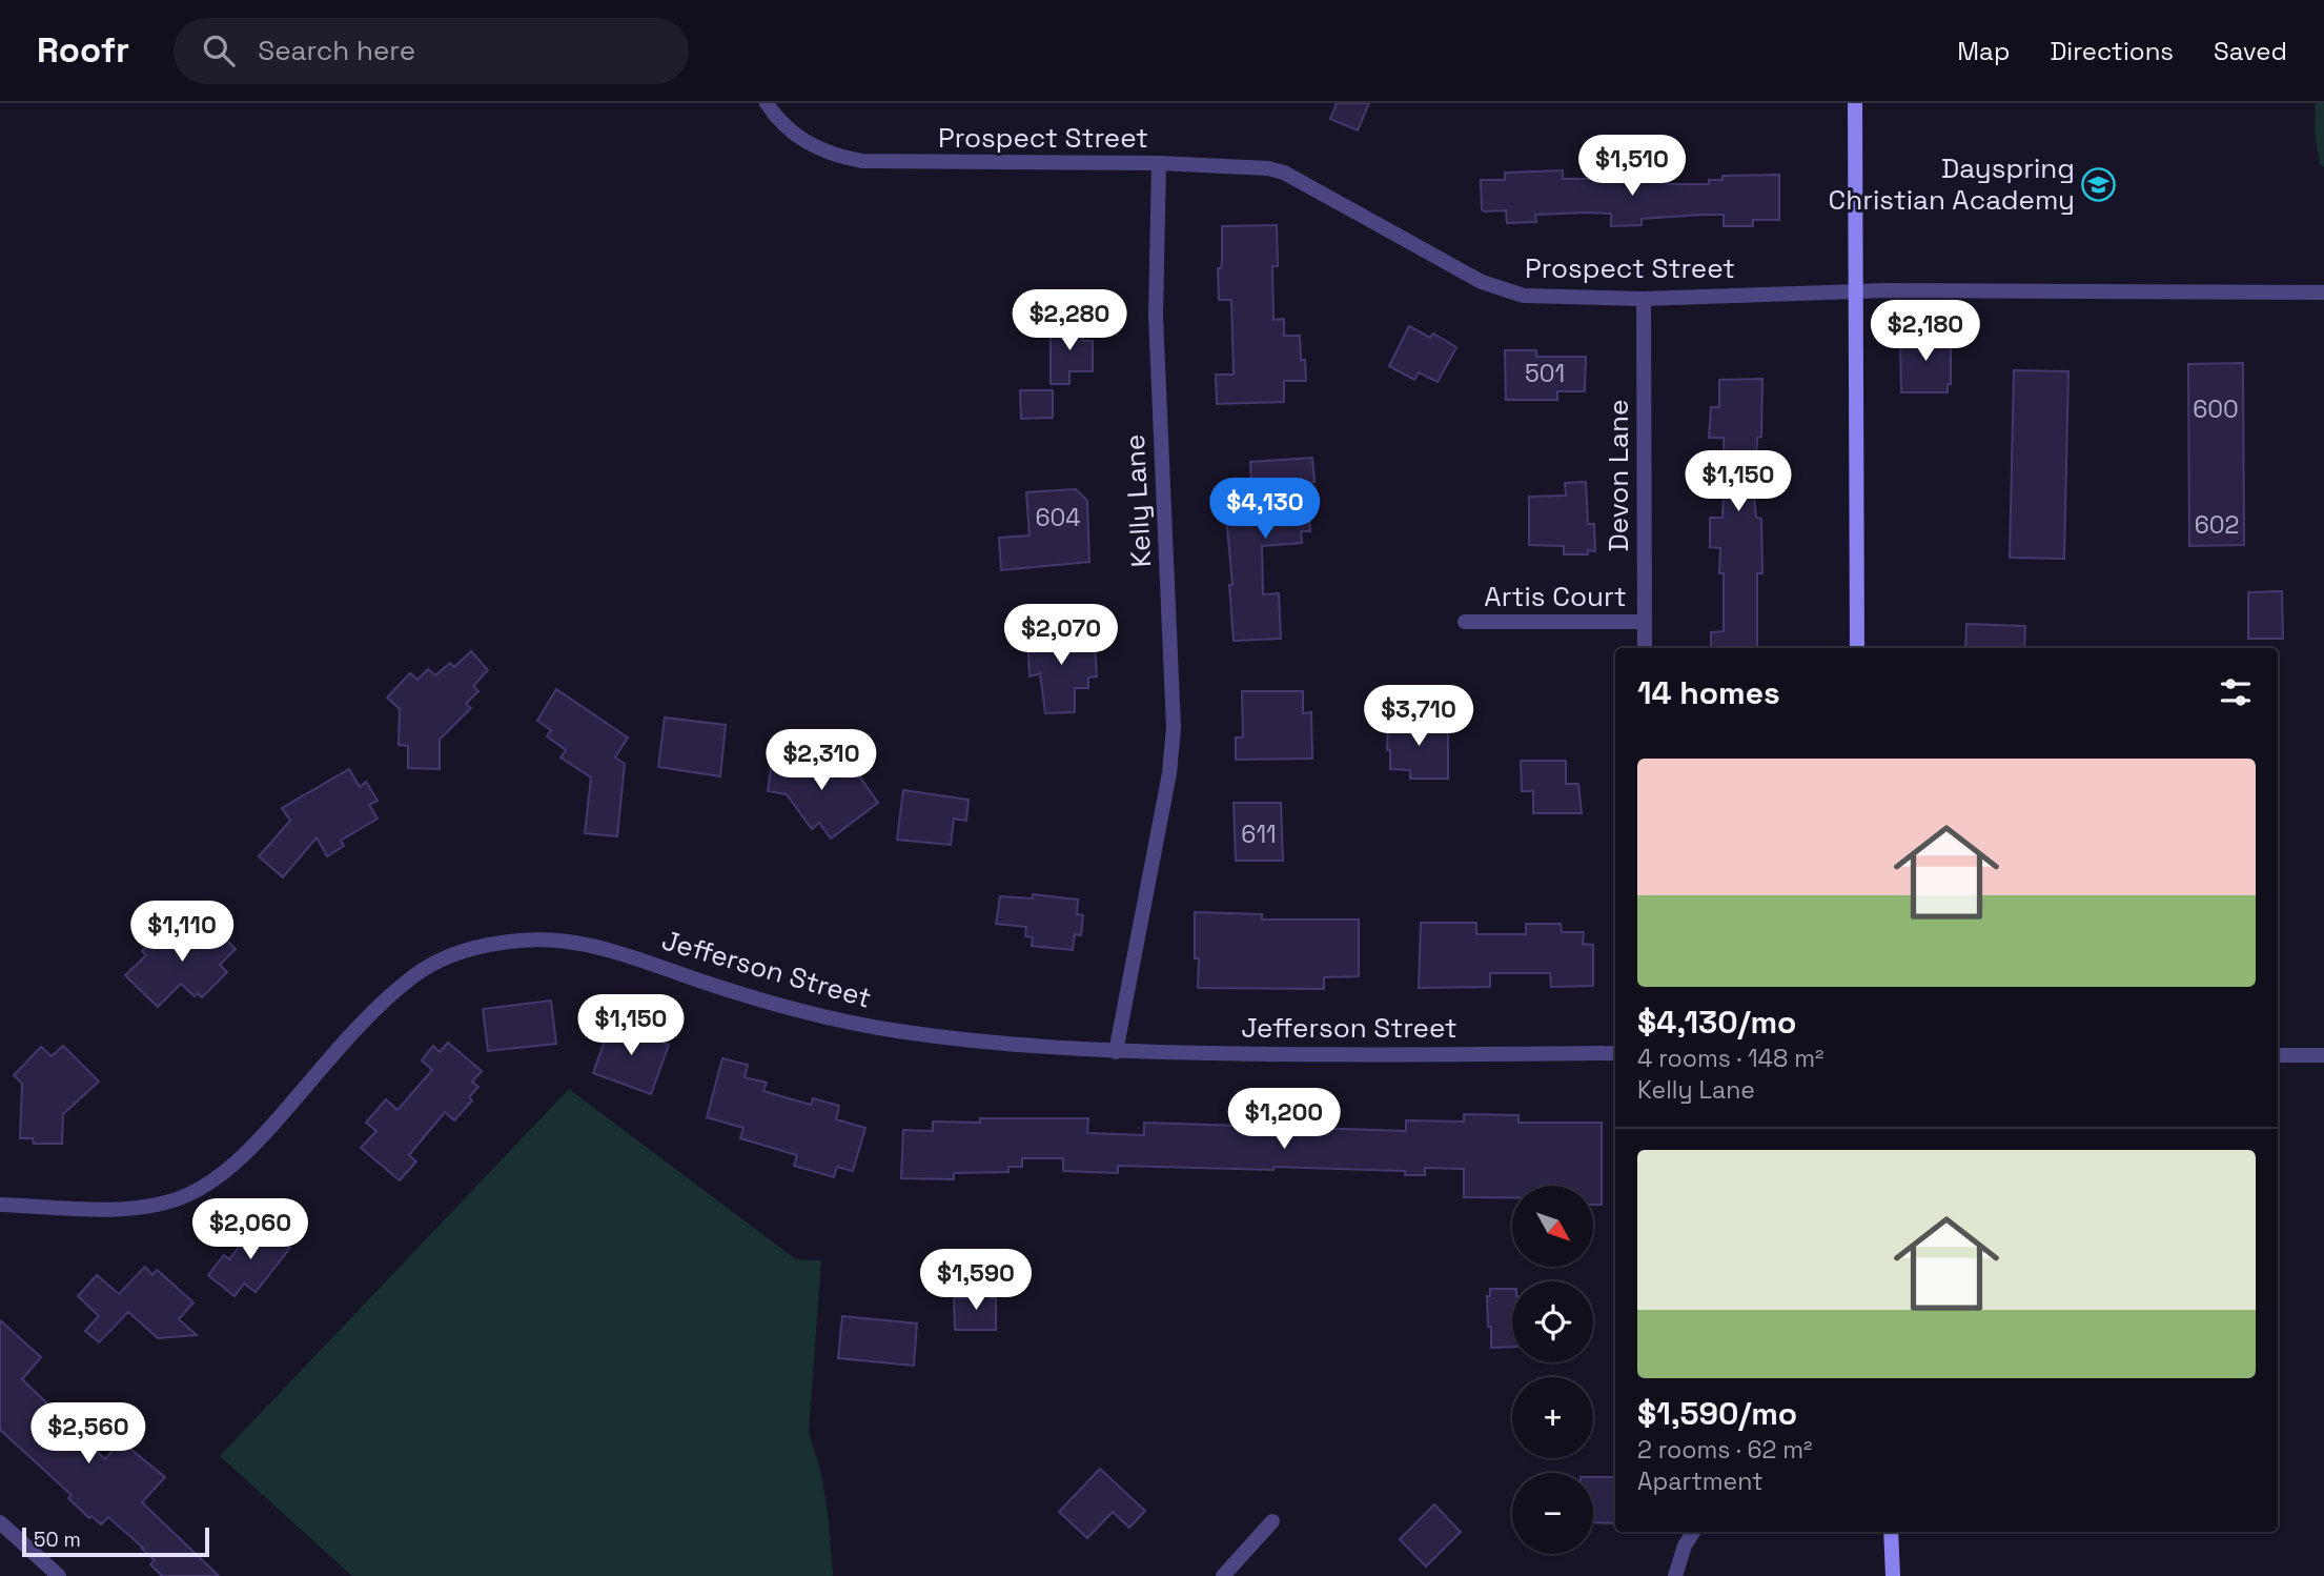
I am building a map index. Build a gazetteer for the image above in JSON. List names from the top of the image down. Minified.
{"streets":{"street":["Prospect Street","Devon Lane","Kelly Lane","Artis Court","Jefferson Street"]},"crossings":[["Prospect Street","Devon Lane"],["Prospect Street","Kelly Lane"],["Devon Lane","Artis Court"],["Kelly Lane","Jefferson Street"]],"places":{"school or university":["Dayspring Christian Academy"]},"house_numbers":["501","600","604","602","611"],"scale_bar":"50 m","north":"bottom right","page":{"header":"Roofr","search":"Search here","nav":["Map","Directions","Saved"],"price":["$1,510","$2,280","$2,180","$1,150","$4,130","$2,070","$3,710","$2,310","$1,110","$1,150","$1,200","$2,060","$1,590","$2,560"],"heading":"14 homes","list":[{"name":"$4,130/mo","note":"4 rooms · 148 m² · Kelly Lane"},{"name":"$1,590/mo","note":"2 rooms · 62 m² · Apartment"}],"map_buttons":["+","−"],"scale":"50 m"}}
